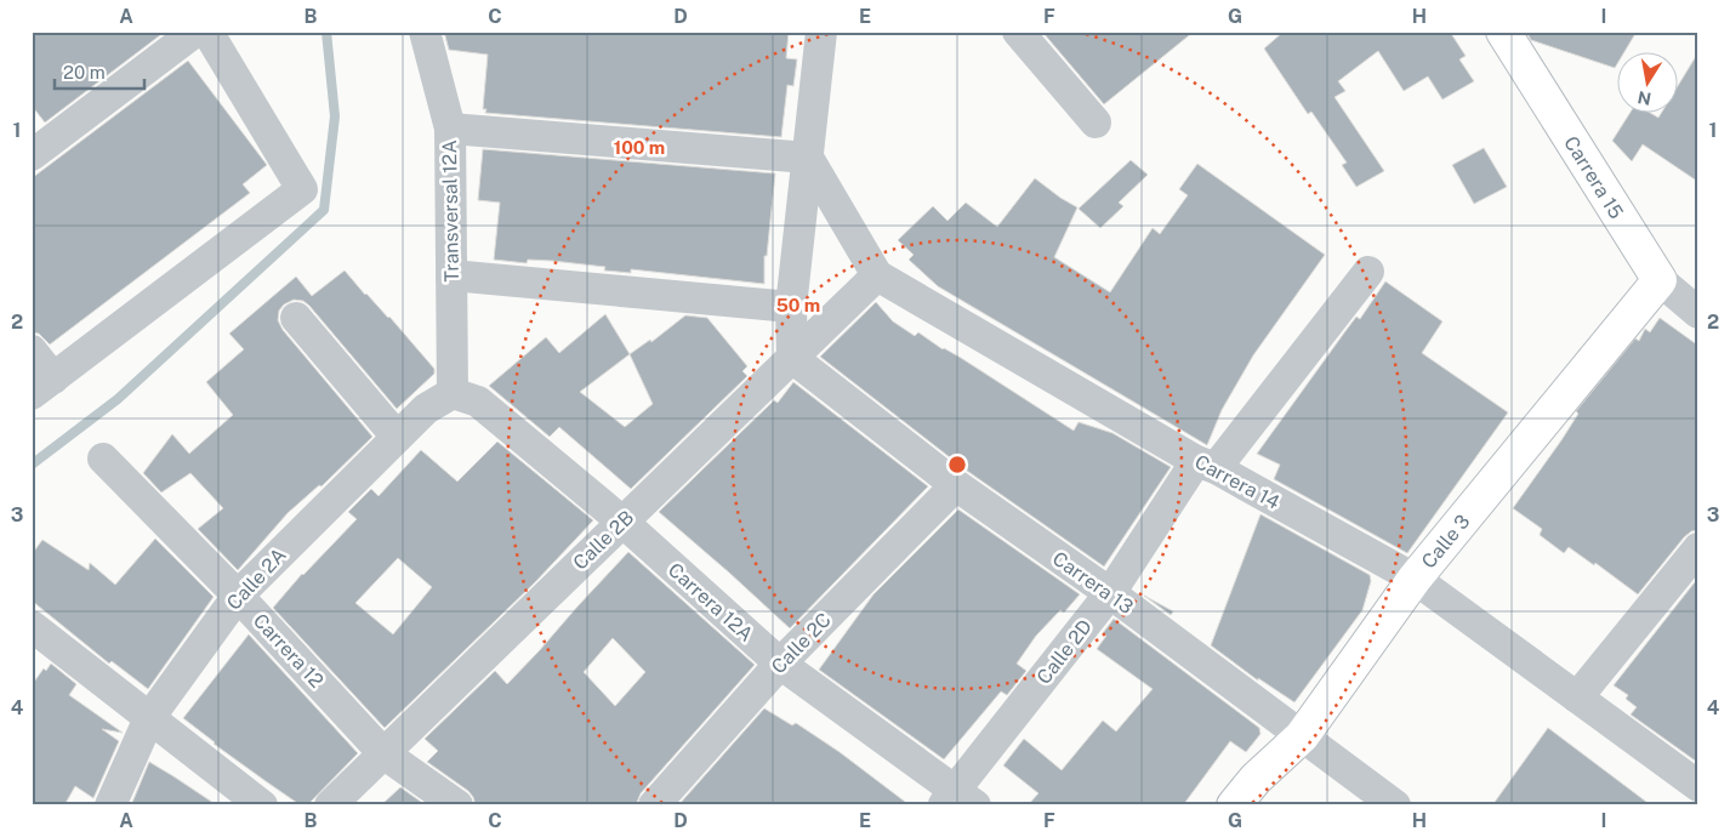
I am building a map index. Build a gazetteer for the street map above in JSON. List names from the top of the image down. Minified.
{"streets":{"main road":["Carrera 15","Calle 3"],"street":["Transversal 12A","Carrera 14","Calle 2B","Calle 2A","Carrera 13","Carrera 12A","Calle 2C","Carrera 12","Calle 2D"]},"crossings":[["Carrera 15","Calle 3"],["Transversal 12A","Calle 2A"],["Transversal 12A","Carrera 12A"],["Carrera 14","Calle 2B"],["Carrera 14","Calle 3"],["Carrera 14","Calle 2D"],["Calle 2B","Carrera 13"],["Calle 2B","Carrera 12A"],["Calle 2B","Carrera 12"],["Calle 3","Carrera 13"],["Calle 2A","Carrera 12A"],["Calle 2A","Carrera 12"],["Carrera 13","Calle 2C"],["Carrera 13","Calle 2D"],["Carrera 12A","Calle 2C"],["Carrera 12A","Calle 2D"]],"scale_bar":"20 m","north":"bottom","grid":{"columns":["A","B","C","D","E","F","G","H","I"],"rows":["1","2","3","4"]},"rings":["100 m","50 m"]}
